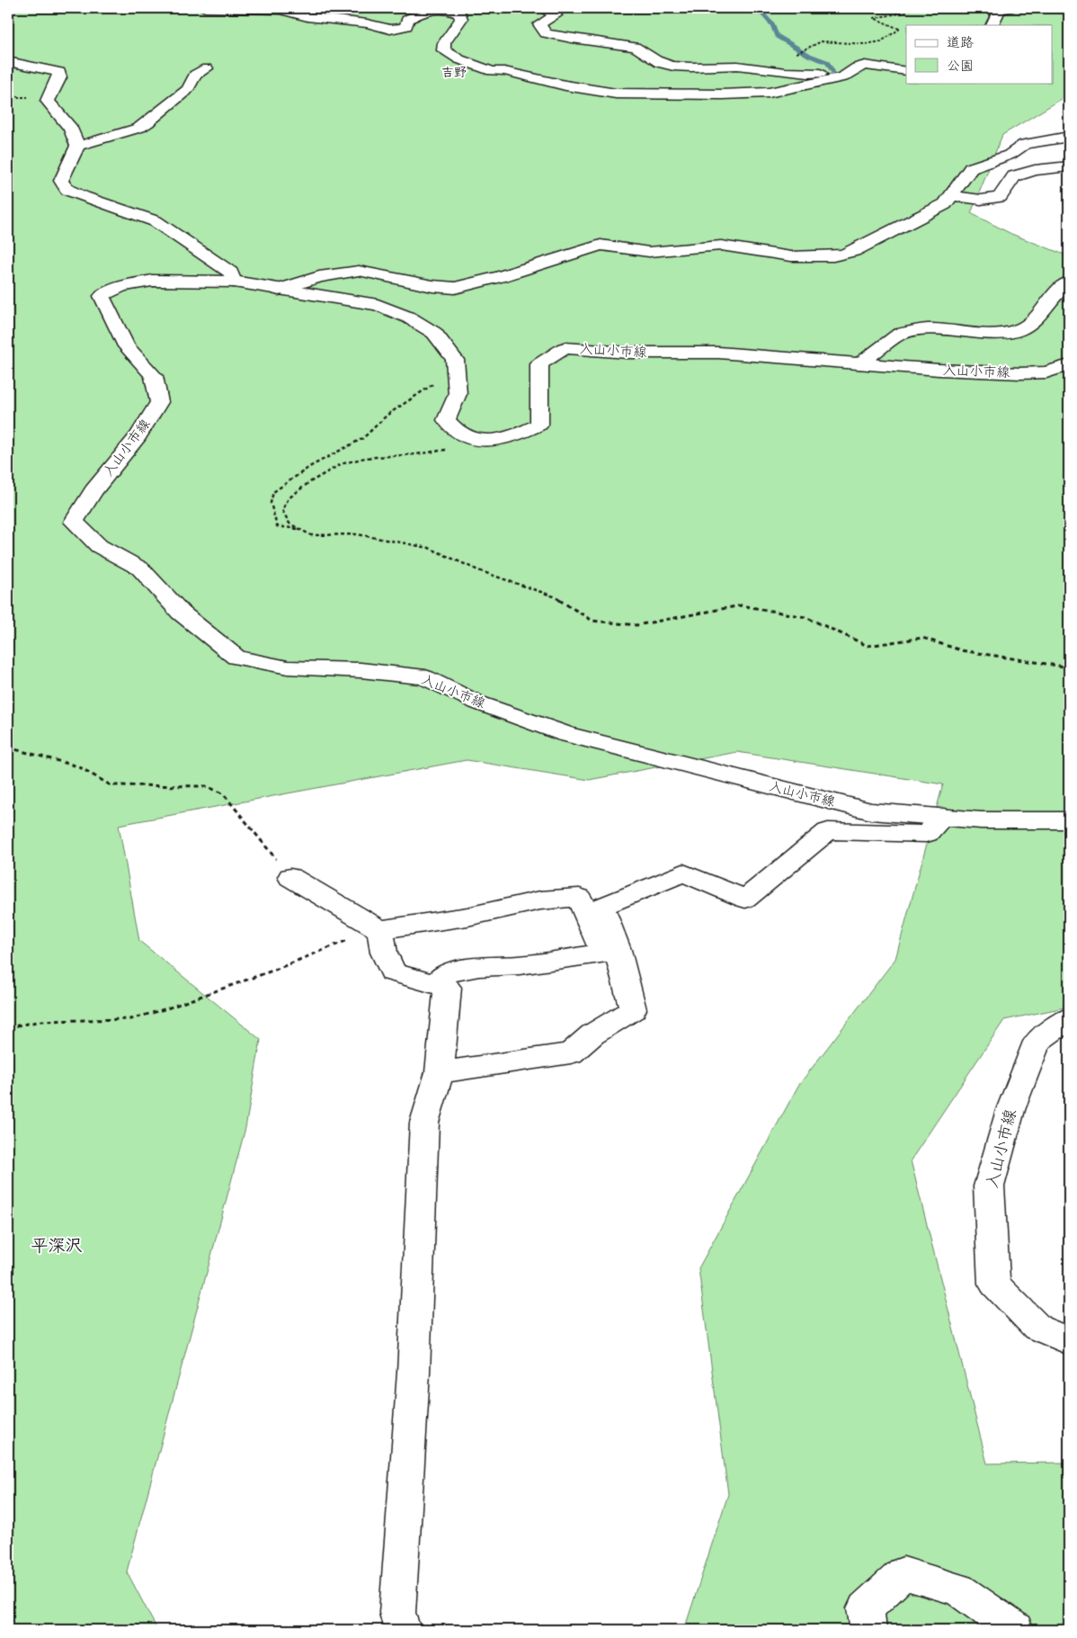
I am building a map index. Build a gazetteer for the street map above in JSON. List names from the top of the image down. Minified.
{"streets":{"street":["入山小市線"]},"districts":["吉野","平深沢"],"legend":["道路","公園"]}
